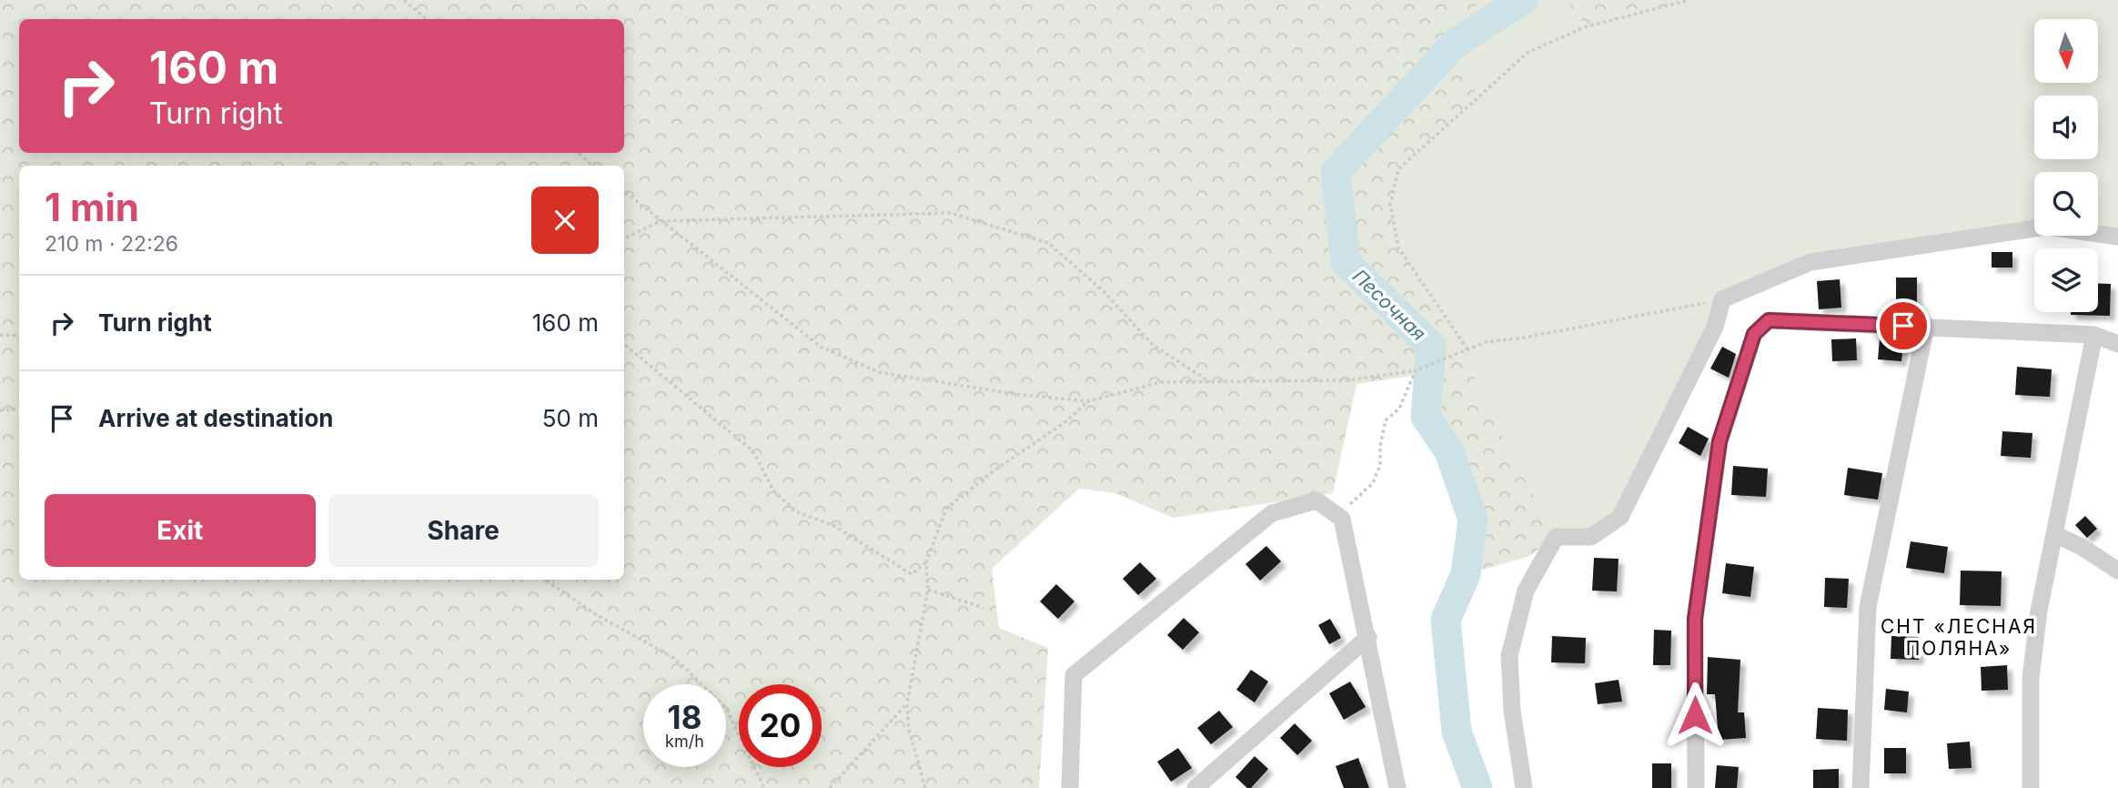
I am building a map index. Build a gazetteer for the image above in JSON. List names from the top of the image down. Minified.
{"districts":["СНТ «ЛЕСНАЯ ПОЛЯНА»"],"water":["Песочная"],"north":"bottom","page":{"turn":["160 m","Turn right"],"heading":["1 min","210 m · 22:26"],"list":[{"name":"Turn right","value":"160 m"},{"name":"Arrive at destination","value":"50 m"}],"buttons":["Exit","Share"],"speed":"18 km/h","limit":"20"}}
